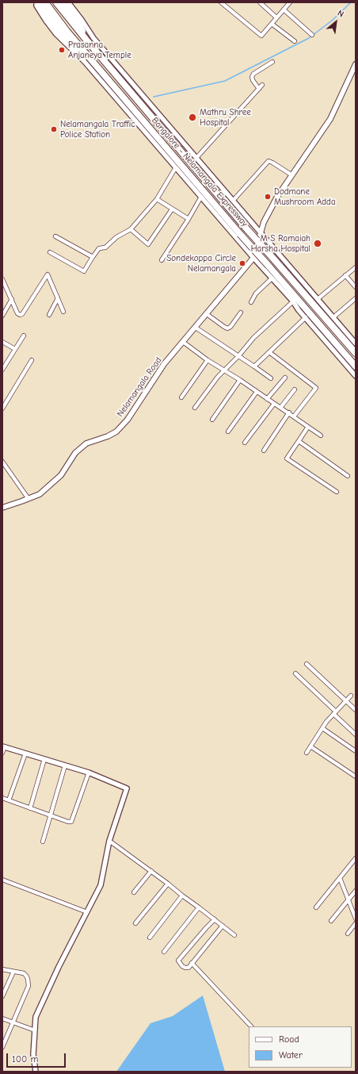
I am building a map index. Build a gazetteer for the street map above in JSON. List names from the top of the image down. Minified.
{"streets":{"highway":["Bangalore - Nelamangala Expressway"],"main road":["Nelamangala Road"]},"places":["Prasanna Anjaneya Temple","Mathru Shree Hospital","Nelamangala Traffic Police Station","Dodmane Mushroom Adda","M S Ramaiah Harsha Hospital","Sondekoppa Circle Nelamangala"],"legend":["Road","Water"],"scale_bar":"100 m","north":"top right"}
